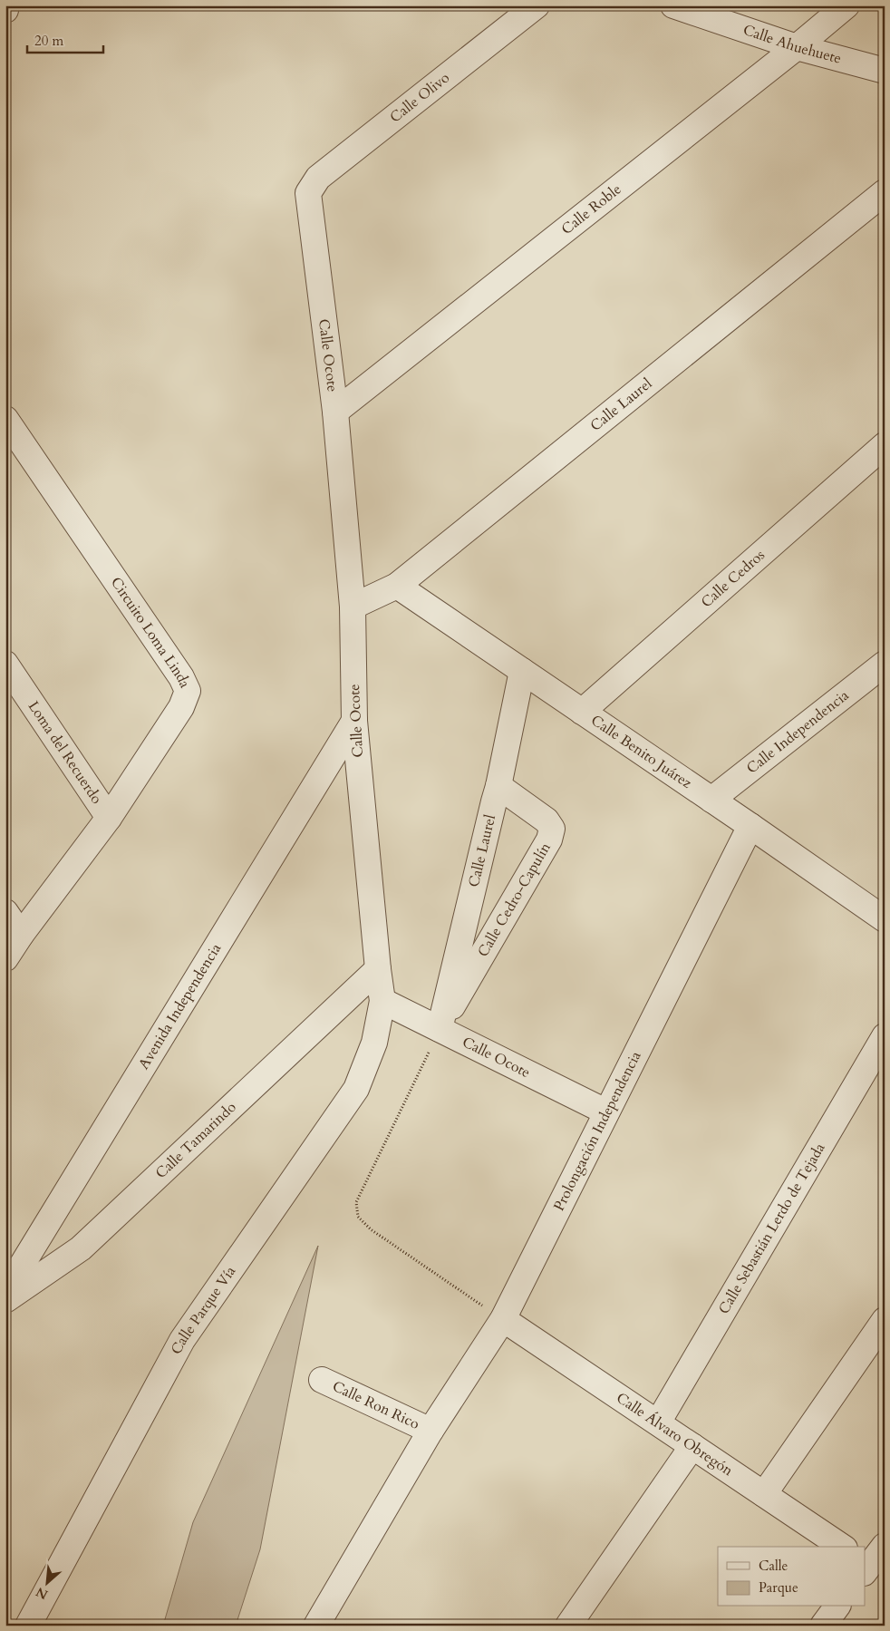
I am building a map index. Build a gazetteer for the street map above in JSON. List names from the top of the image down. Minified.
{"streets":{"street":["Calle Ahuehuete","Calle Olivo","Calle Roble","Calle Ocote","Calle Laurel","Calle Cedros","Circuito Loma Linda","Calle Independencia","Calle Benito Juárez","Loma del Recuerdo","Calle Cedro-Capulín","Avenida Independencia","Prolongación Independencia","Calle Tamarindo","Calle Sebastián Lerdo de Tejada","Calle Parque Vía","Calle Ron Rico","Calle Álvaro Obregón"]},"crossings":[["Calle Ahuehuete","Calle Roble"],["Calle Olivo","Calle Ocote"],["Calle Roble","Calle Ocote"],["Calle Ocote","Calle Laurel"],["Calle Ocote","Calle Cedro-Capulín"],["Calle Ocote","Avenida Independencia"],["Calle Ocote","Prolongación Independencia"],["Calle Ocote","Calle Tamarindo"],["Calle Ocote","Calle Parque Vía"],["Calle Laurel","Calle Benito Juárez"],["Calle Laurel","Calle Cedro-Capulín"],["Calle Cedros","Calle Benito Juárez"],["Circuito Loma Linda","Loma del Recuerdo"],["Calle Independencia","Calle Benito Juárez"],["Calle Benito Juárez","Prolongación Independencia"],["Prolongación Independencia","Calle Ron Rico"],["Prolongación Independencia","Calle Álvaro Obregón"],["Calle Sebastián Lerdo de Tejada","Calle Álvaro Obregón"]],"legend":["Calle","Parque"],"scale_bar":"20 m","north":"bottom left"}
